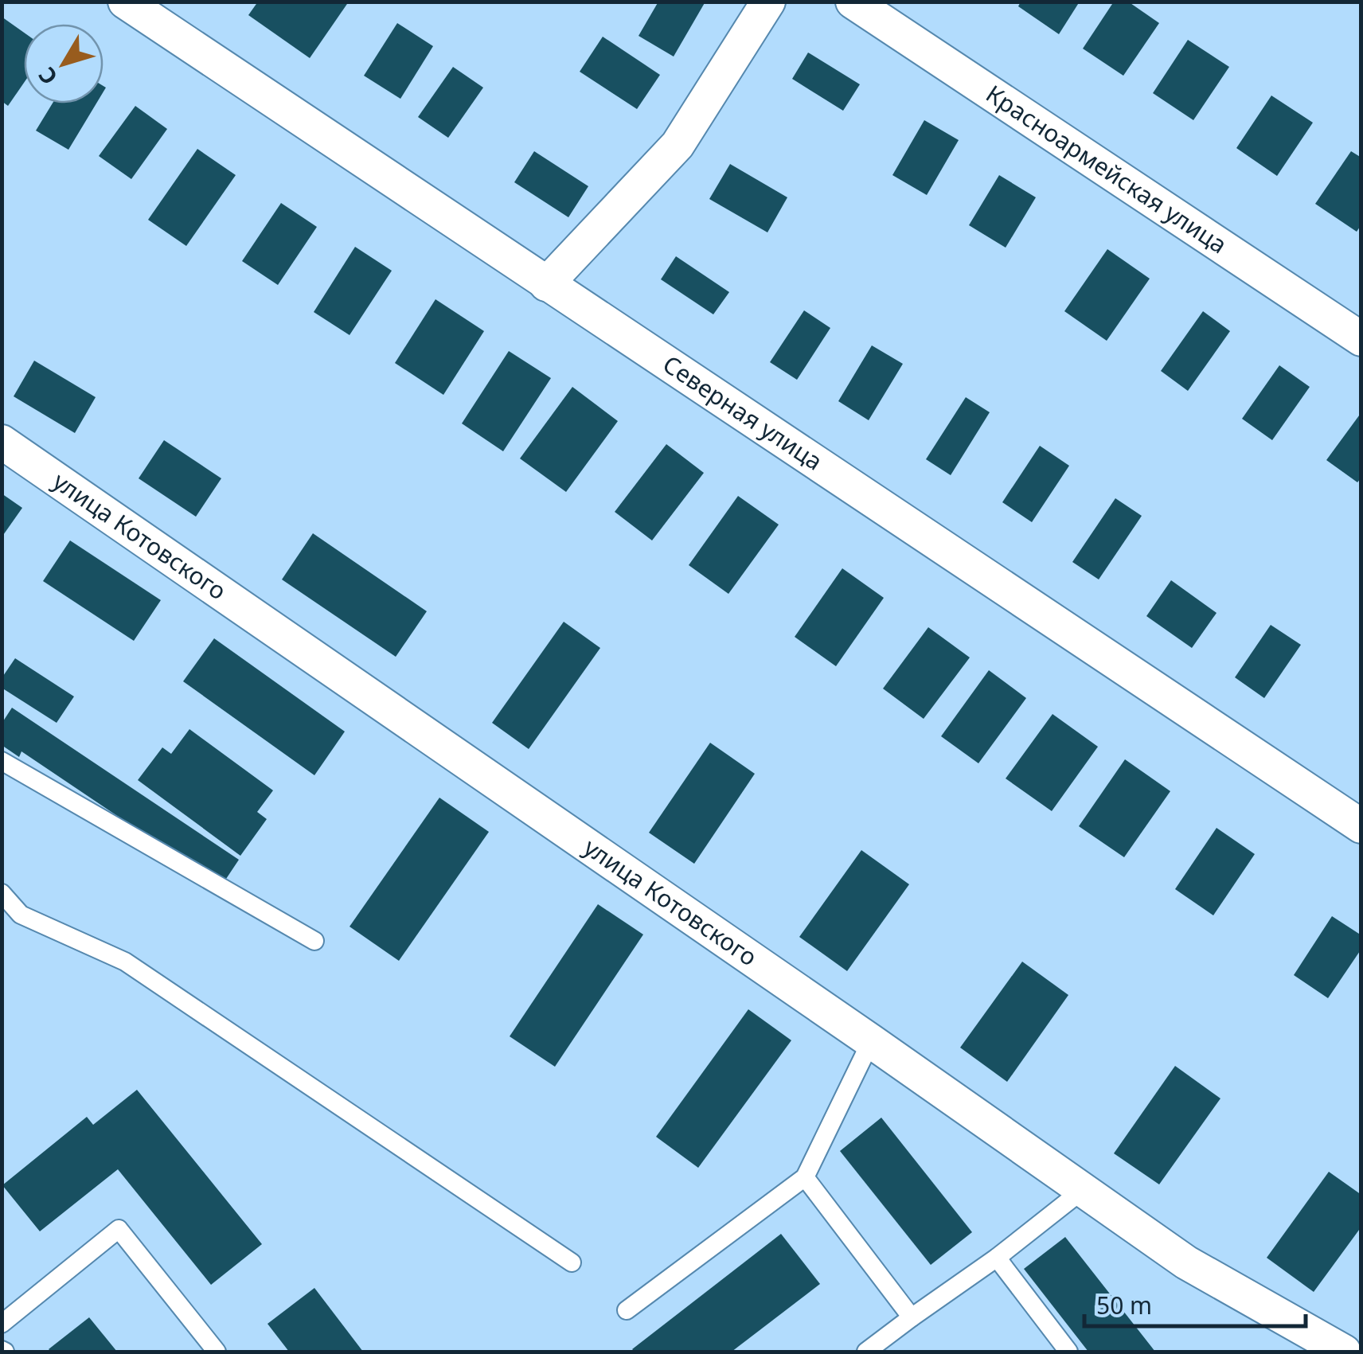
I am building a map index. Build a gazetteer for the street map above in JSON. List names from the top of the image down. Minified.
{"streets":{"street":["Красноармейская улица","Северная улица","улица Котовского"]},"scale_bar":"50 m","north":"bottom left"}
